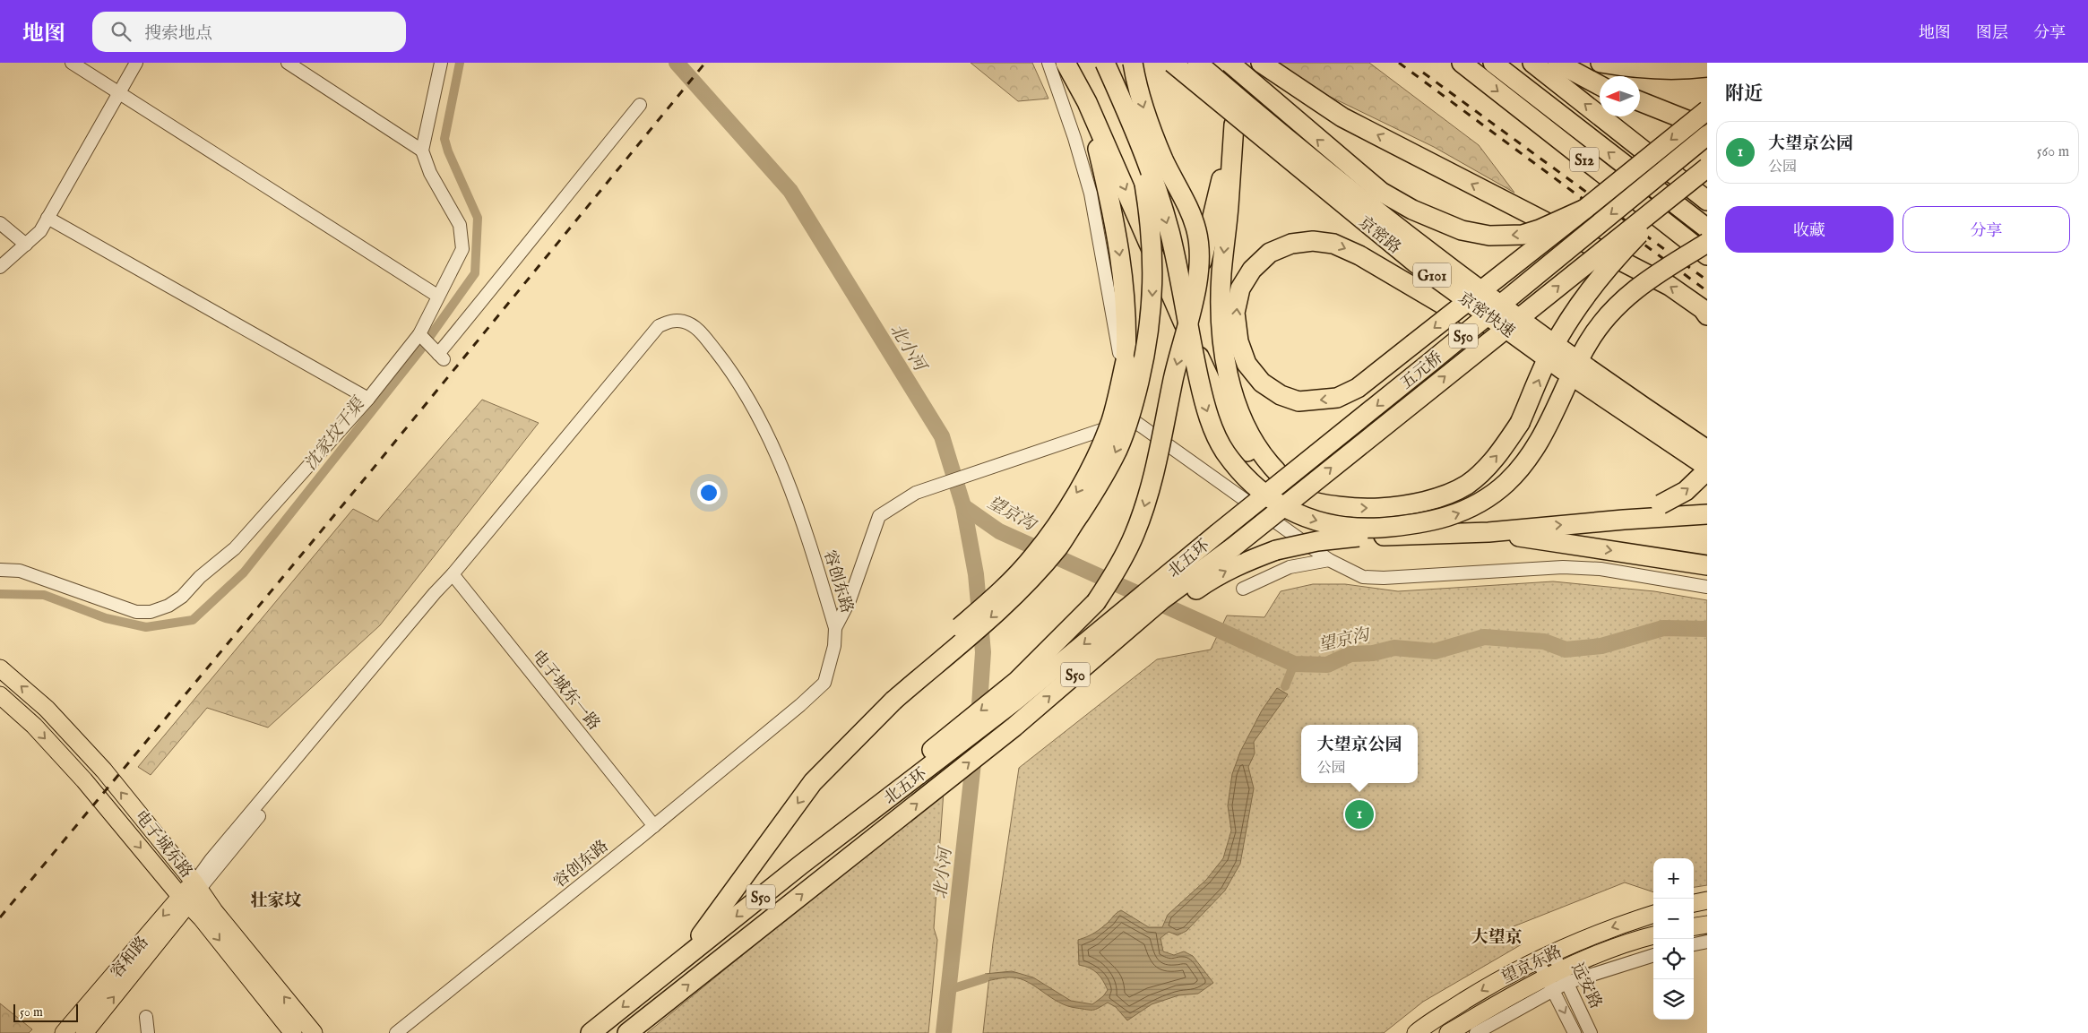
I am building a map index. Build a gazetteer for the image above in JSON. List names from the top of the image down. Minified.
{"streets":{"highway":["S12","G101","京密快速","S50","五元桥","北五环"],"main road":["京密路","电子城东路","容和路","望京东路"],"street":["容创东路","电子城东一路","远安路"]},"crossings":[["京密路","京密快速"],["S50","北五环"],["五元桥","北五环"],["容创东路","电子城东一路"],["容创东路","电子城东路"],["容创东路","容和路"],["电子城东路","容和路"],["望京东路","远安路"]],"districts":["壮家坟","大望京"],"water":["北小河","沈家坟干渠","望京沟"],"scale_bar":"50 m","north":"left","page":{"header":"地图","search":"搜索地点","nav":["地图","图层","分享"],"heading":"附近","list":[{"mark":"1","name":"大望京公园","note":"公园","value":"560 m"}],"buttons":["收藏","分享"],"popup":["大望京公园","公园"],"pins":"1","map_buttons":["+","−"],"scale":"50 m"}}
